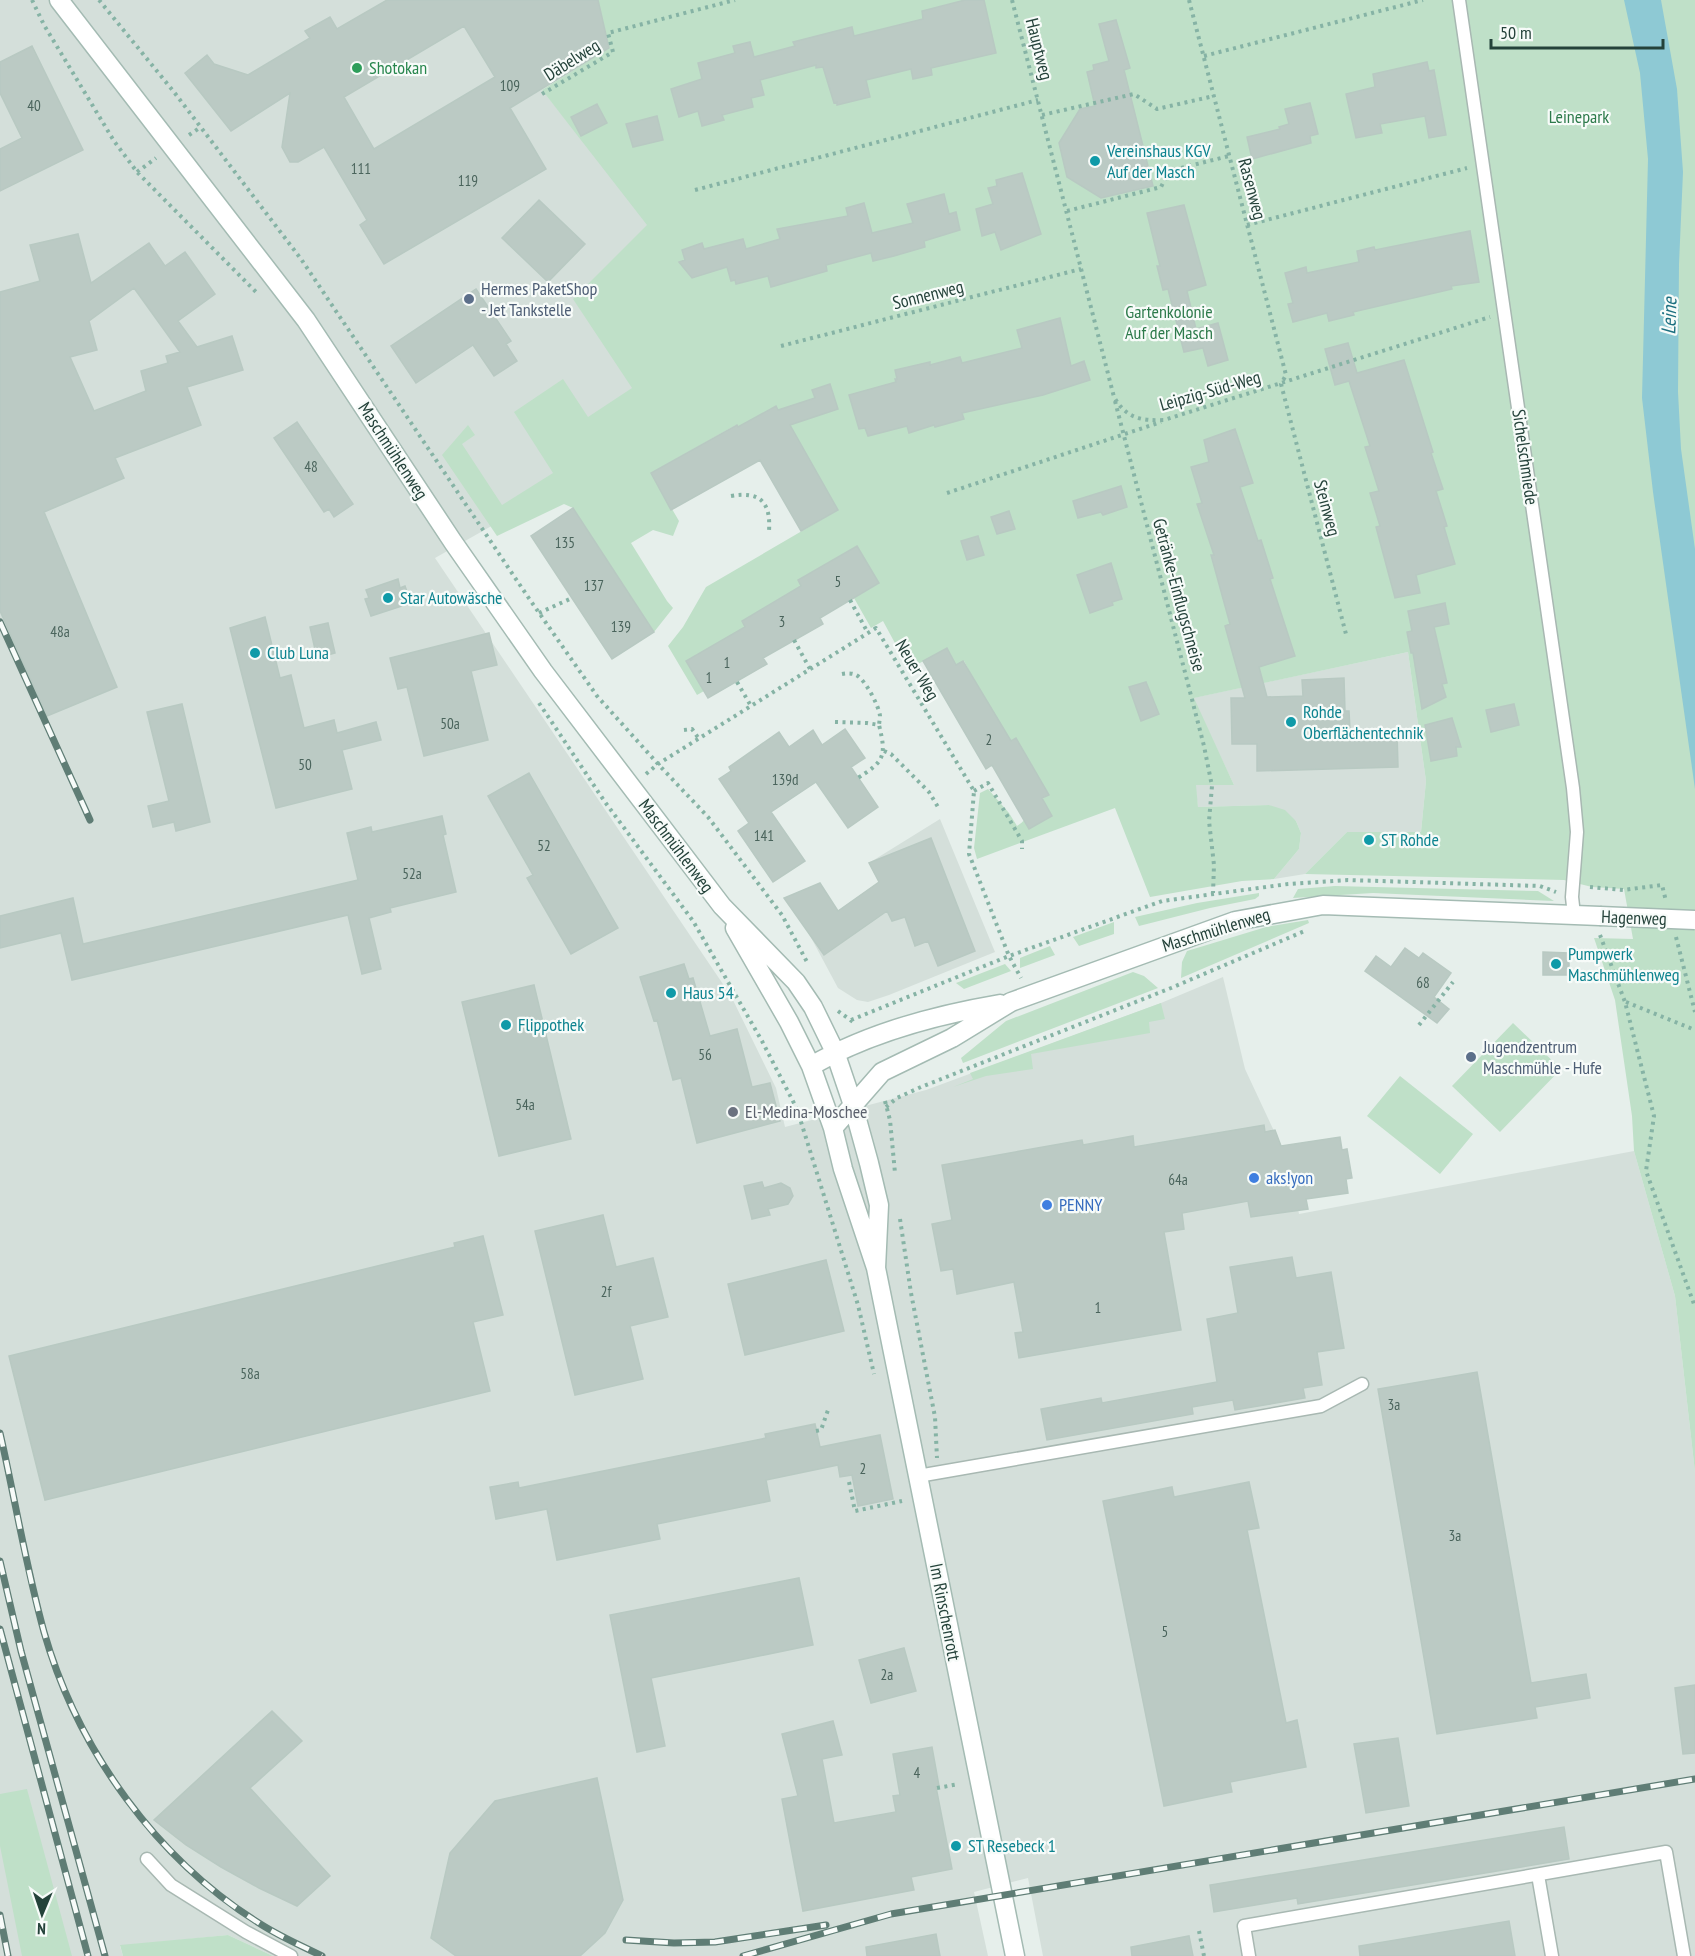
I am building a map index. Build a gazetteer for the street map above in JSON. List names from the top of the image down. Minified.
{"streets":{"main road":["Maschmühlenweg","Hagenweg","Im Rinschenrott"],"lane":["Sichelschmiede"],"path":["Hauptweg","Däbelweg","Rasenweg","Sonnenweg","Leipzig-Süd-Weg","Steinweg","Getränke-Einflugschneise","Neuer Weg"]},"crossings":[["Rasenweg","Leipzig-Süd-Weg"],["Rasenweg","Steinweg"],["Leipzig-Süd-Weg","Sichelschmiede"],["Leipzig-Süd-Weg","Steinweg"],["Leipzig-Süd-Weg","Getränke-Einflugschneise"],["Maschmühlenweg","Sichelschmiede"],["Maschmühlenweg","Neuer Weg"],["Maschmühlenweg","Hagenweg"],["Maschmühlenweg","Im Rinschenrott"],["Sichelschmiede","Hagenweg"]],"water":["Leine"],"parks":["Leinepark","Gartenkolonie Auf der Masch"],"places":["Shotokan","Vereinshaus KGV Auf der Masch","Hermes PaketShop - Jet Tankstelle","Star Autowäsche","Club Luna","Rohde Oberflächentechnik","ST Rohde","Pumpwerk Maschmühlenweg","Haus 54","Flippothek","Jugendzentrum Maschmühle - Hufe","El-Medina-Moschee","aks!yon","PENNY","ST Resebeck 1"],"house_numbers":["109","40","111","119","48","135","5","137","3","139","48a","1","1","50a","2","50","139d","141","52","52a","68","56","54a","64a","2f","1","58a","3a","2","3a","5","2a","4"],"scale_bar":"50 m","north":"bottom"}
